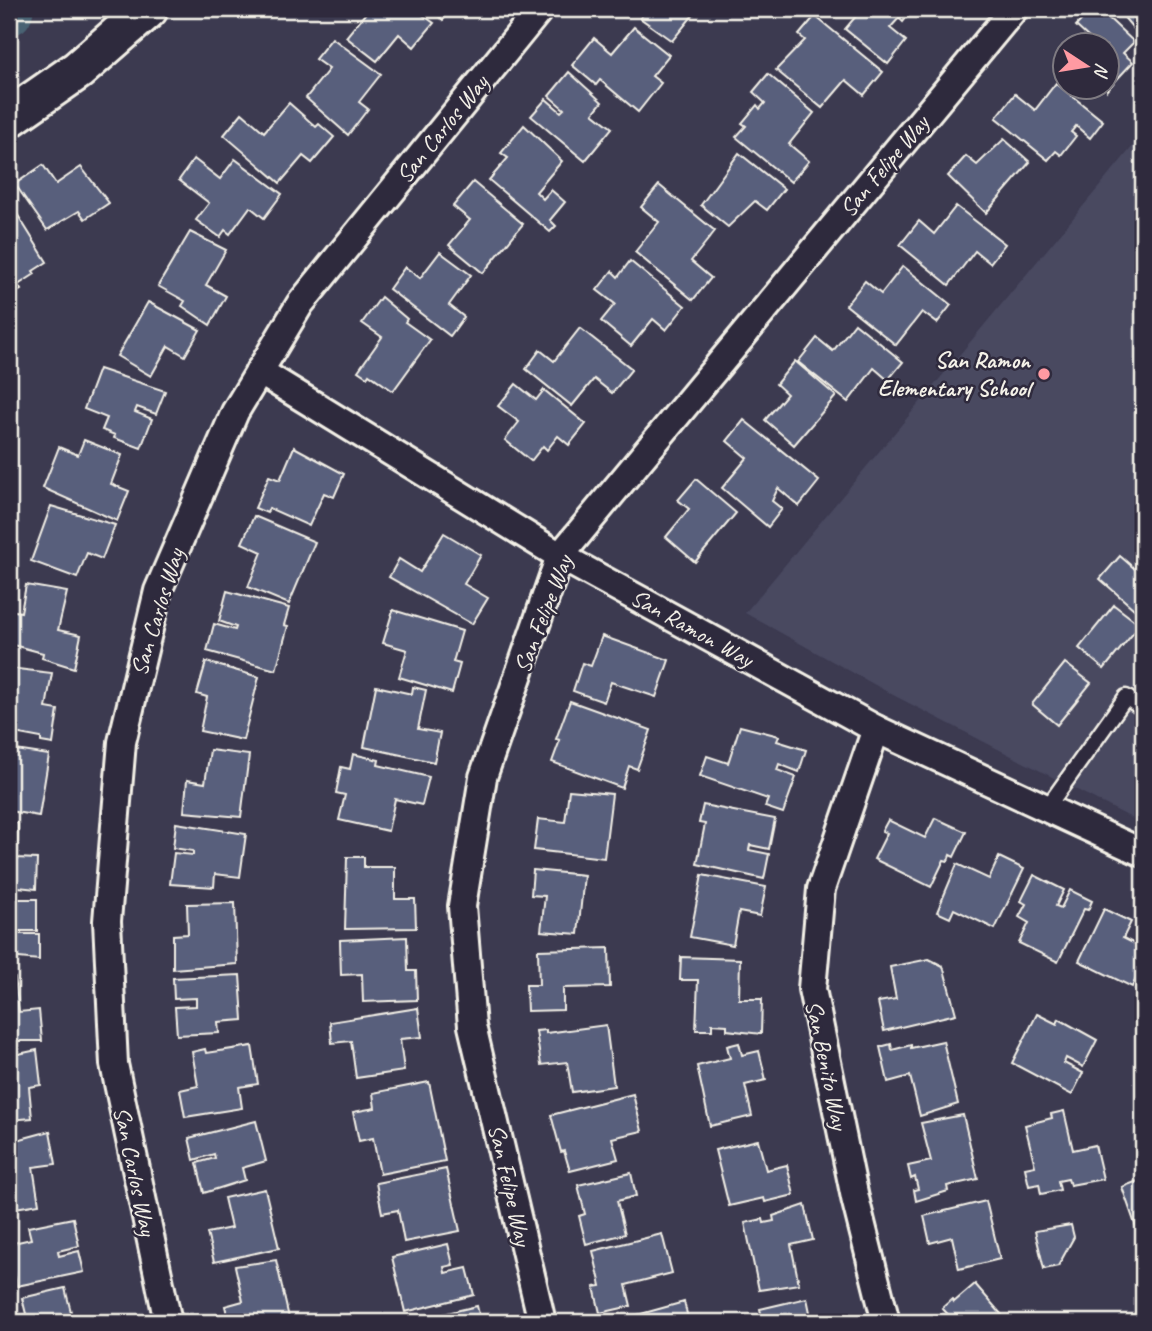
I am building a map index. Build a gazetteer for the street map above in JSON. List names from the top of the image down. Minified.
{"streets":{"street":["San Carlos Way","San Felipe Way","San Ramon Way","San Benito Way"]},"crossings":[["San Carlos Way","San Ramon Way"],["San Felipe Way","San Ramon Way"],["San Ramon Way","San Benito Way"]],"places":["San Ramon Elementary School"],"north":"right"}
